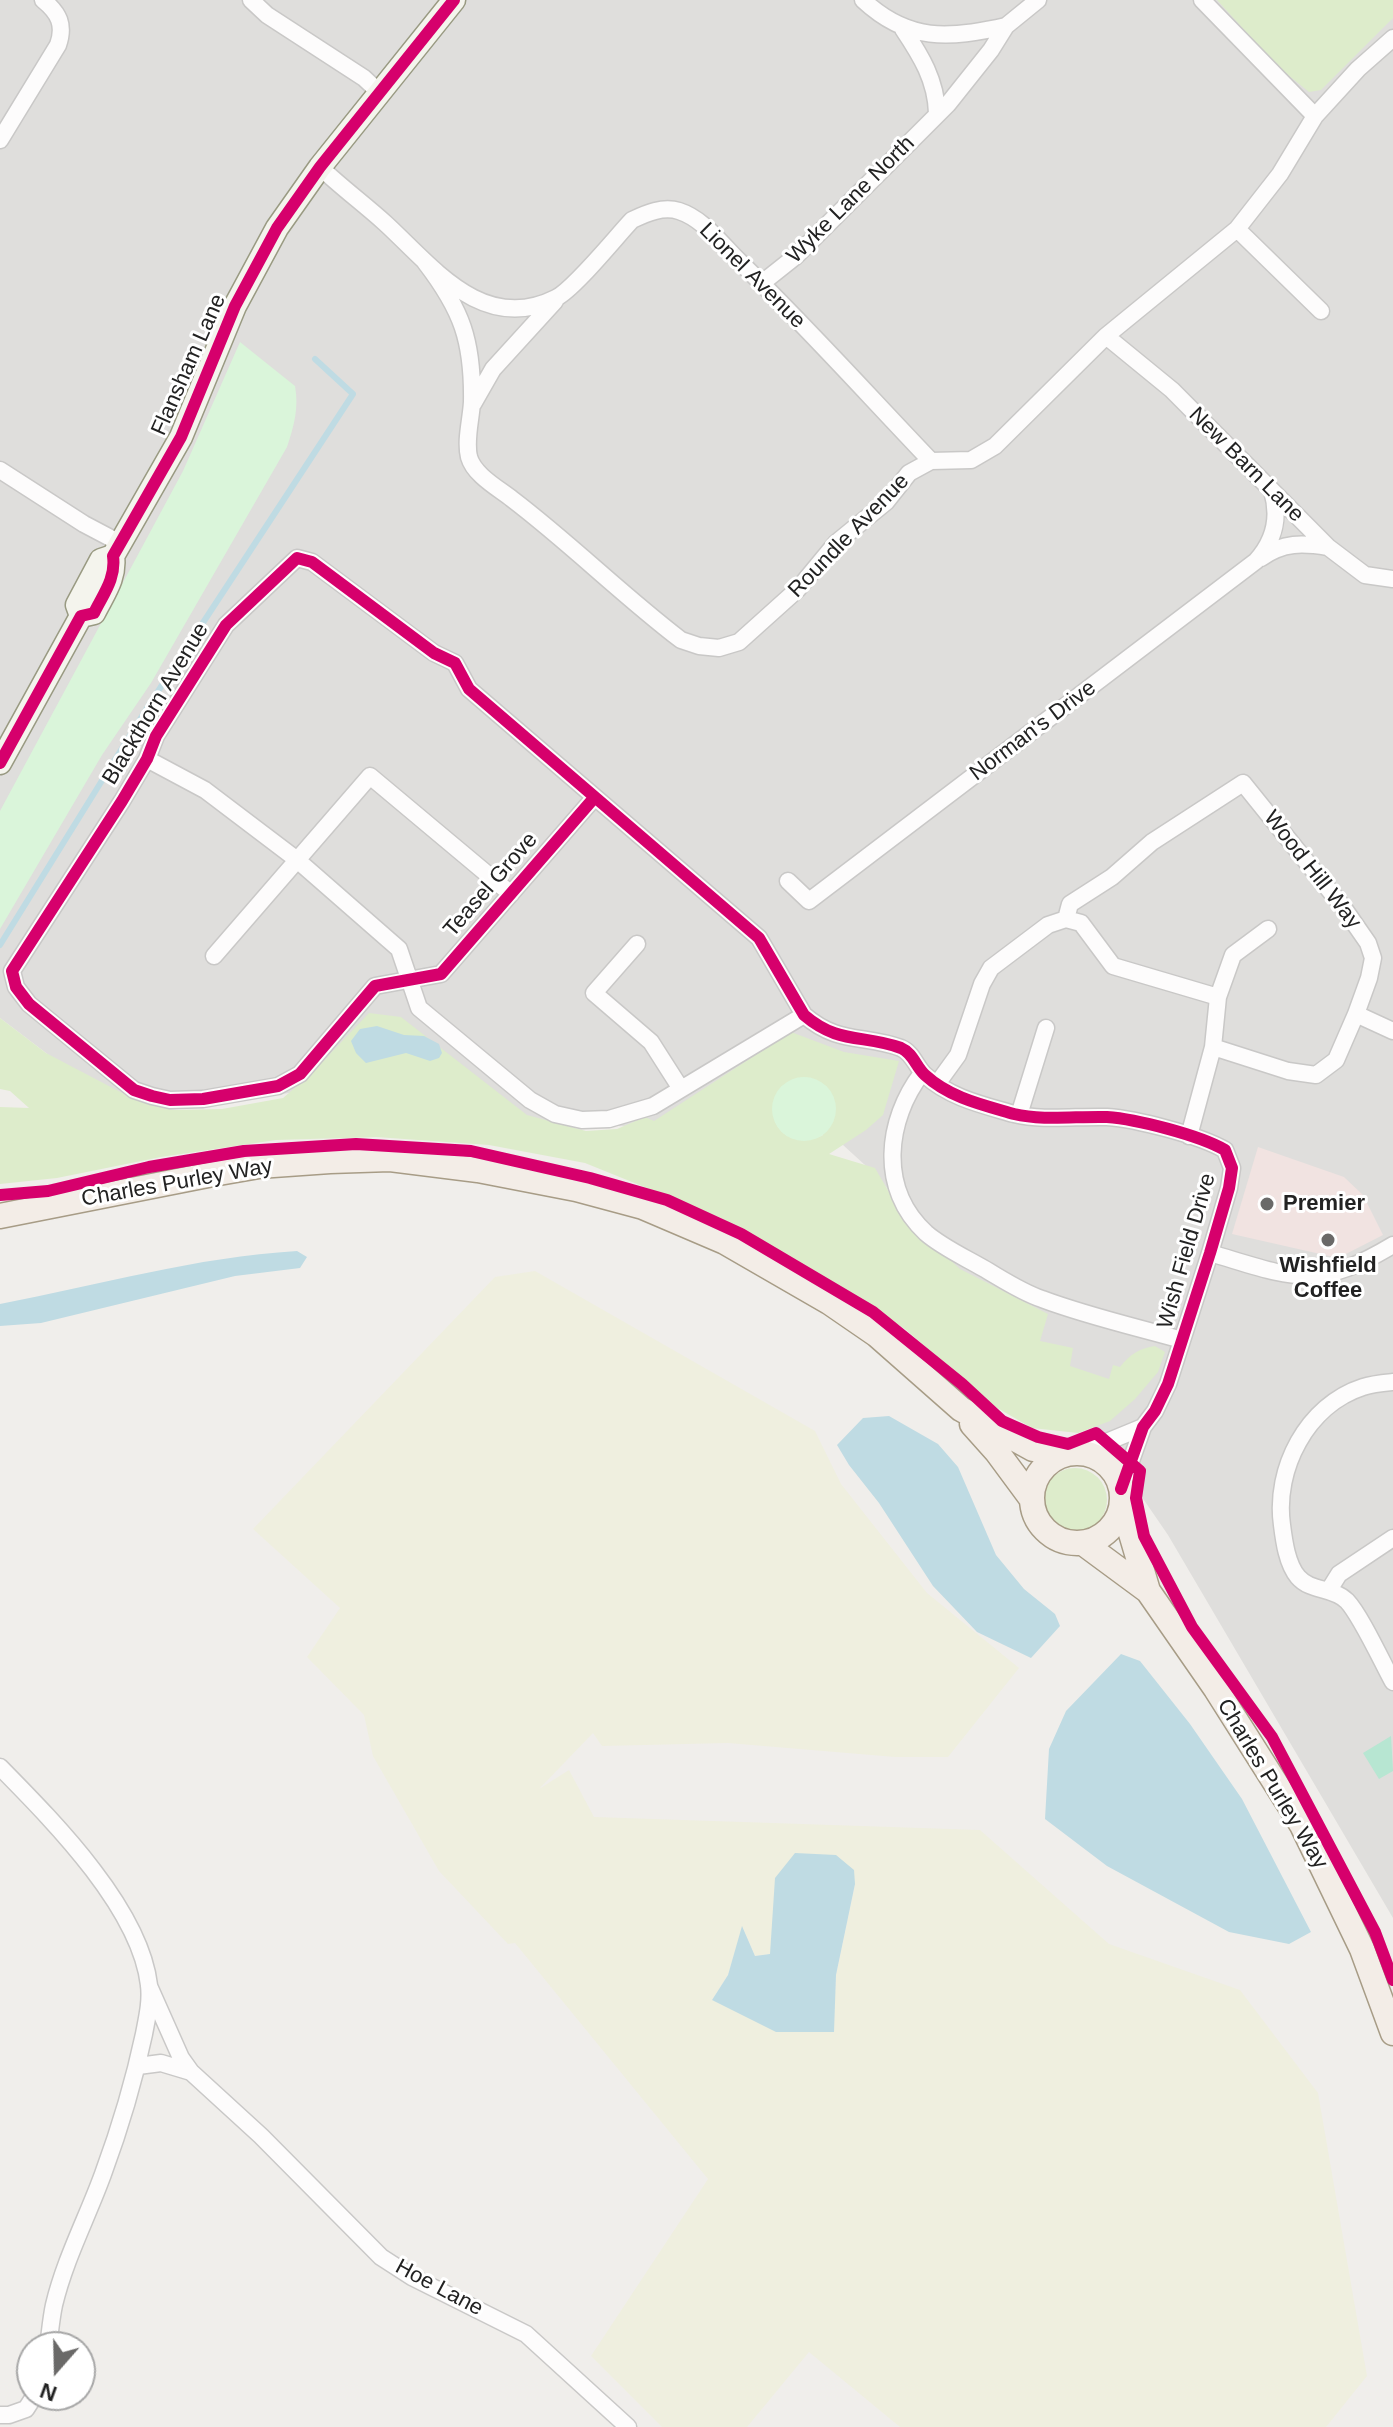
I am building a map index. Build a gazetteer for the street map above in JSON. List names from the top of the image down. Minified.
{"streets":{"main road":["Flansham Lane","Charles Purley Way"],"street":["Wyke Lane North","Lionel Avenue","New Barn Lane","Roundle Avenue","Blackthorn Avenue","Norman's Drive","Wood Hill Way","Teasel Grove","Wish Field Drive","Hoe Lane"]},"crossings":[["Wyke Lane North","Lionel Avenue"],["Lionel Avenue","Roundle Avenue"],["New Barn Lane","Roundle Avenue"],["New Barn Lane","Norman's Drive"],["Blackthorn Avenue","Teasel Grove"],["Blackthorn Avenue","Wish Field Drive"],["Charles Purley Way","Wish Field Drive"]],"places":["Premier","Wishfield Coffee"],"north":"bottom"}
